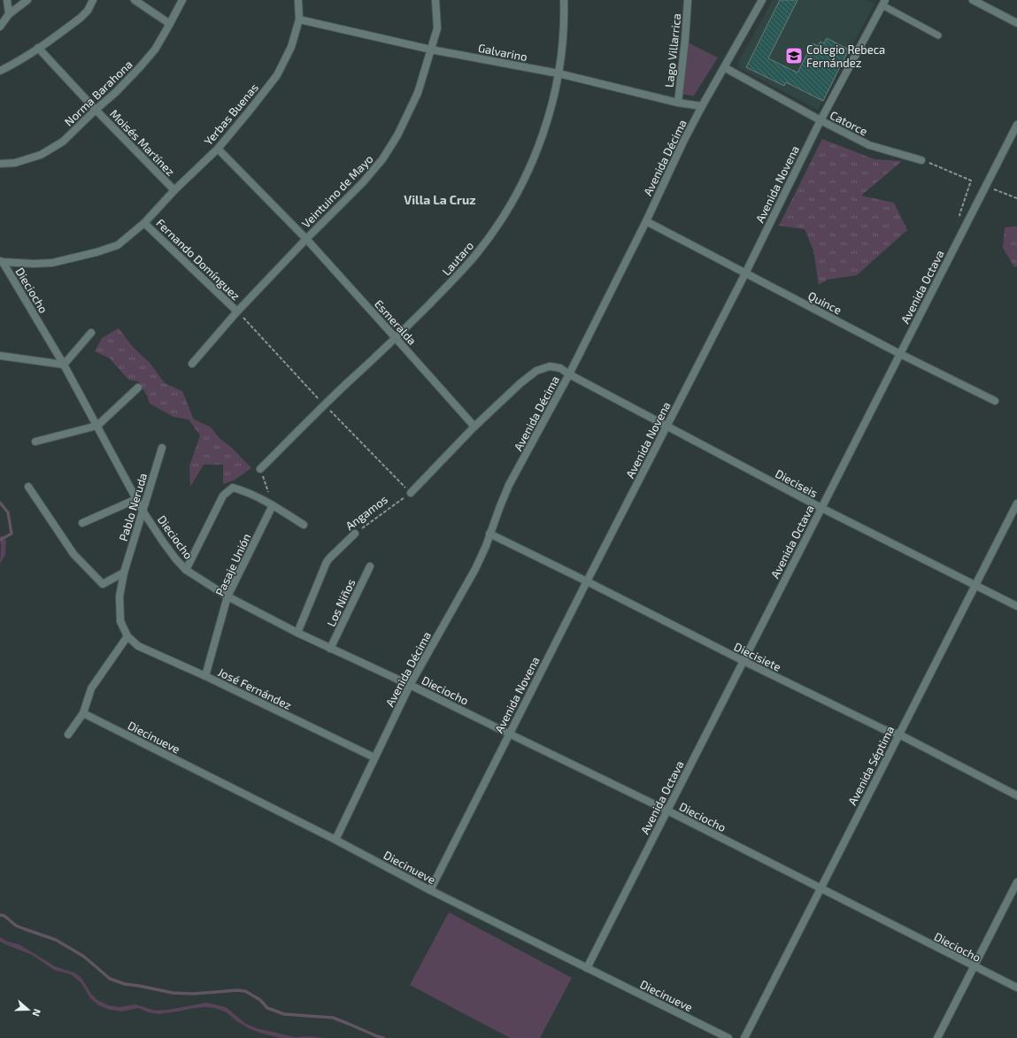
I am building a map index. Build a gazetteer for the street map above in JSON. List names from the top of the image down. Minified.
{"streets":{"street":["Lago Villarrica","Galvarino","Norma Barahona","Yerbas Buenas","Catorce","Moisés Martínez","Avenida Décima","Avenida Novena","Veintuino de Mayo","Lautaro","Fernando Domínguez","Avenida Octava","Dieciocho","Quince","Esmeralda","Dieciseis","Pablo Neruda","Angamos","Pasaje Unión","Los Niños","Diecisiete","José Fernández","Diecinueve","Avenida Séptima"]},"crossings":[["Lago Villarrica","Galvarino"],["Galvarino","Yerbas Buenas"],["Galvarino","Avenida Décima"],["Galvarino","Veintuino de Mayo"],["Galvarino","Lautaro"],["Norma Barahona","Moisés Martínez"],["Yerbas Buenas","Moisés Martínez"],["Yerbas Buenas","Fernando Domínguez"],["Yerbas Buenas","Dieciocho"],["Yerbas Buenas","Esmeralda"],["Catorce","Avenida Décima"],["Catorce","Avenida Novena"],["Avenida Décima","Dieciocho"],["Avenida Décima","Quince"],["Avenida Décima","Dieciseis"],["Avenida Décima","Diecisiete"],["Avenida Décima","José Fernández"],["Avenida Décima","Diecinueve"],["Avenida Novena","Dieciocho"],["Avenida Novena","Quince"],["Avenida Novena","Dieciseis"],["Avenida Novena","Diecisiete"],["Avenida Novena","Diecinueve"],["Veintuino de Mayo","Fernando Domínguez"],["Veintuino de Mayo","Esmeralda"],["Lautaro","Esmeralda"],["Avenida Octava","Dieciocho"],["Avenida Octava","Quince"],["Avenida Octava","Dieciseis"],["Avenida Octava","Diecisiete"],["Avenida Octava","Diecinueve"],["Dieciocho","Pablo Neruda"],["Dieciocho","Angamos"],["Dieciocho","Pasaje Unión"],["Dieciocho","Los Niños"],["Dieciocho","Avenida Séptima"],["Dieciseis","Avenida Séptima"],["Pablo Neruda","José Fernández"],["Pasaje Unión","José Fernández"],["Diecisiete","Avenida Séptima"]],"districts":["Villa La Cruz"],"places":{"school or university":["Colegio Rebeca Fernández"]},"north":"right"}
